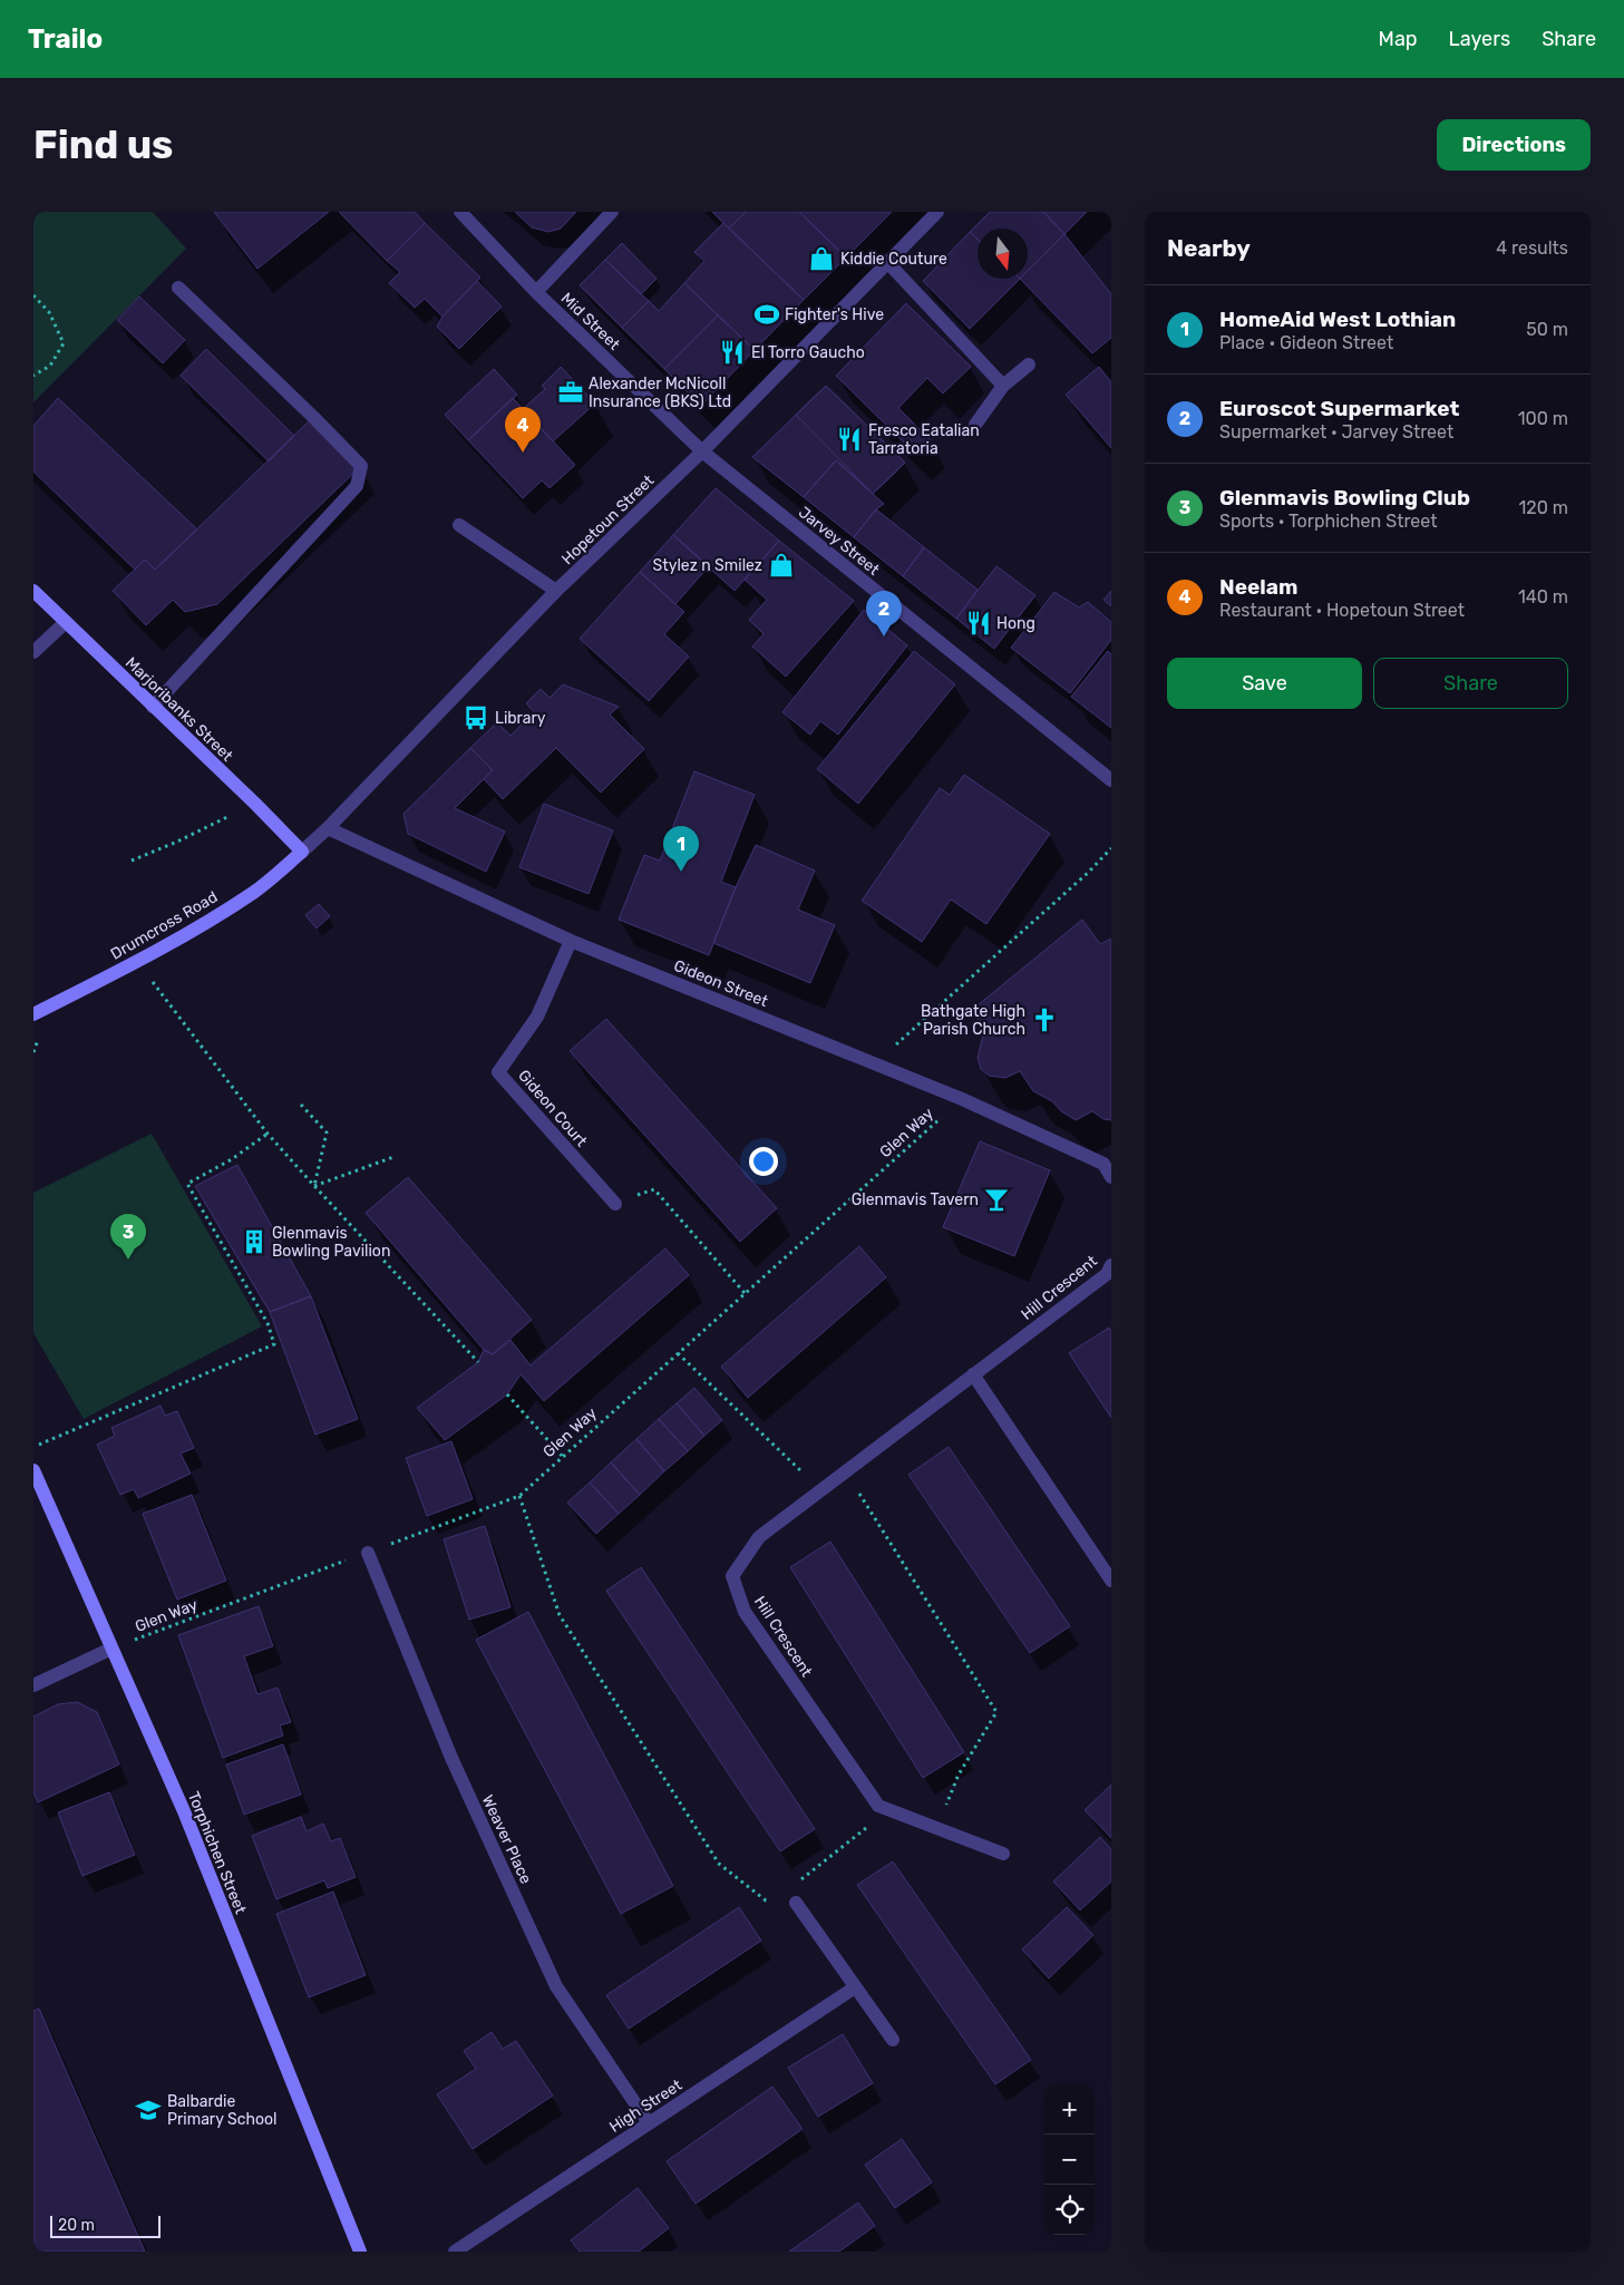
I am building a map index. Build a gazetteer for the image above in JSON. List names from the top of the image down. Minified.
{"streets":{"main road":["Marjoribanks Street","Drumcross Road","Torphichen Street"],"street":["Mid Street","Hopetoun Street","Jarvey Street","Gideon Street","Gideon Court","Hill Crescent","Weaver Place","High Street"],"path":["Glen Way"]},"crossings":[["Mid Street","Hopetoun Street"],["Mid Street","Jarvey Street"],["Hopetoun Street","Jarvey Street"],["Hopetoun Street","Marjoribanks Street"],["Hopetoun Street","Drumcross Road"],["Hopetoun Street","Gideon Street"],["Marjoribanks Street","Drumcross Road"],["Gideon Street","Gideon Court"],["Gideon Street","Glen Way"],["Glen Way","Weaver Place"],["Glen Way","Torphichen Street"],["Weaver Place","High Street"]],"places":{"shop":["Kiddie Couture","Stylez n Smilez"],"sports":["Fighter's Hive"],"restaurant":["El Torro Gaucho","Fresco Eatalian Tarratoria","Hong"],"office":["Alexander McNicoll Insurance (BKS) Ltd"],"bus stop":["Library"],"church":["Bathgate High Parish Church"],"bar":["Glenmavis Tavern"],"building":["Glenmavis Bowling Pavilion"],"school or university":["Balbardie Primary School"]},"scale_bar":"20 m","north":"bottom","page":{"header":"Trailo","nav":["Map","Layers","Share"],"buttons":["Directions",["Save","Share"]],"title":"Find us","heading":["Nearby","4 results"],"list":[{"mark":"1","name":"HomeAid West Lothian","note":"Place · Gideon Street","value":"50 m"},{"mark":"2","name":"Euroscot Supermarket","note":"Supermarket · Jarvey Street","value":"100 m"},{"mark":"3","name":"Glenmavis Bowling Club","note":"Sports · Torphichen Street","value":"120 m"},{"mark":"4","name":"Neelam","note":"Restaurant · Hopetoun Street","value":"140 m"}],"pins":["4","2","1","3"],"map_buttons":["+","−"],"scale":"20 m"}}
